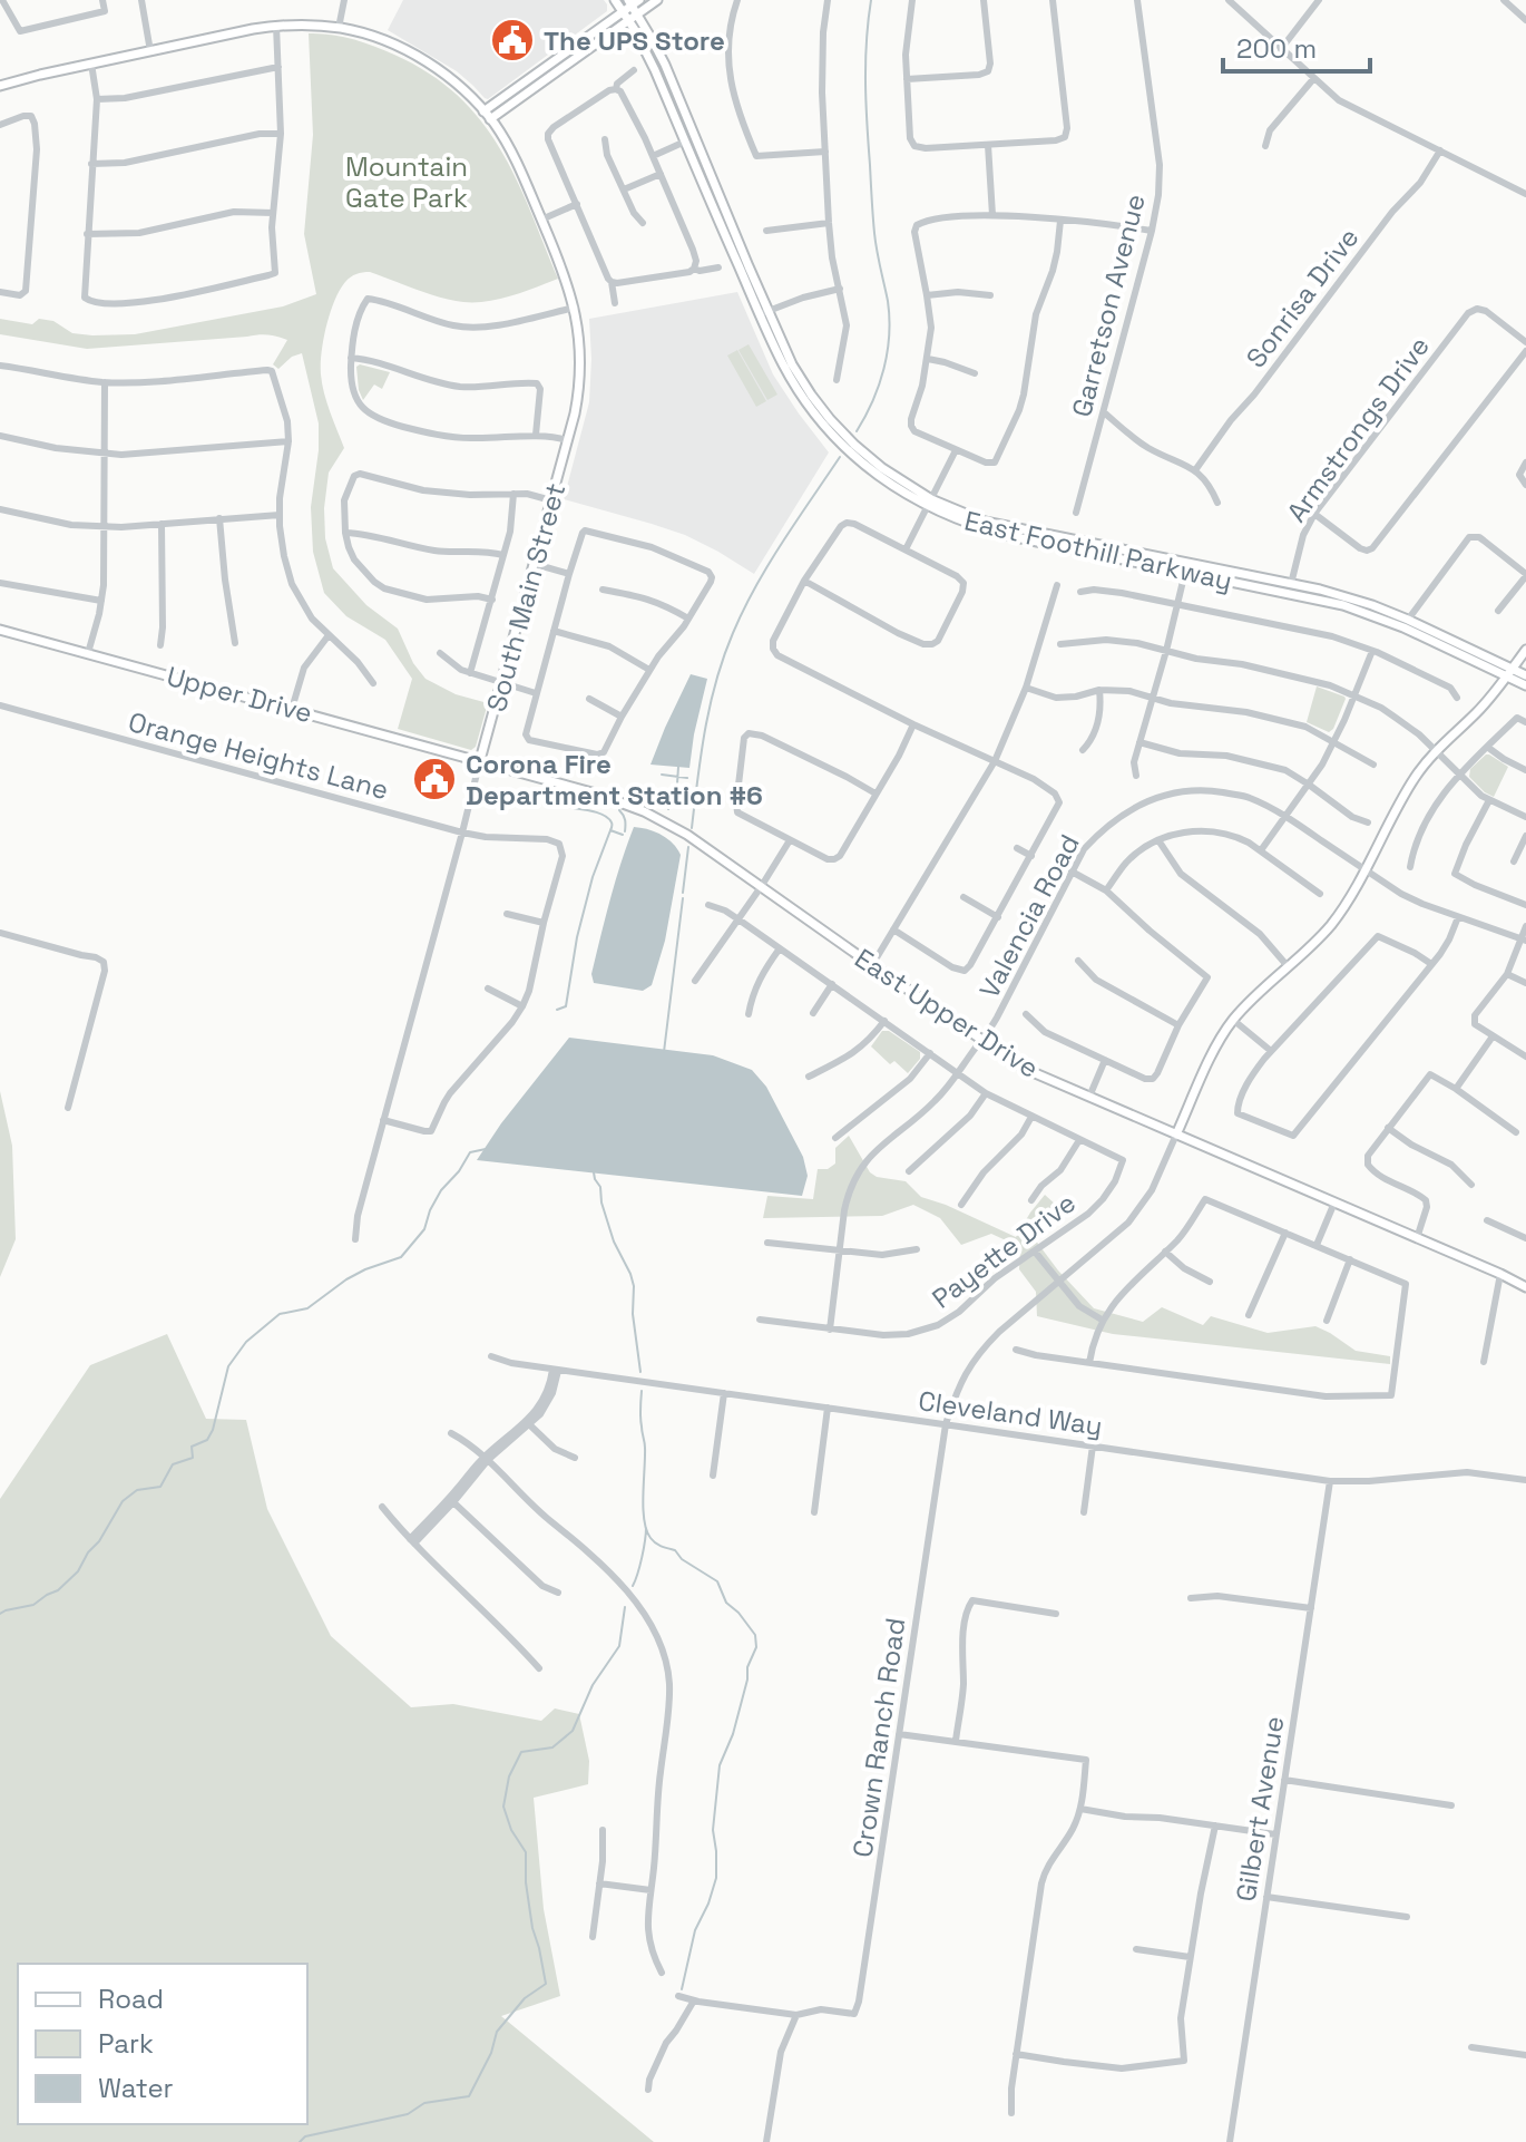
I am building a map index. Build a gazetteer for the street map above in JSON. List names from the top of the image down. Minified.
{"streets":{"main road":["East Foothill Parkway","South Main Street","Upper Drive","East Upper Drive"],"street":["Sonrisa Drive","Garretson Avenue","Armstrongs Drive","Orange Heights Lane","Valencia Road","Payette Drive","Cleveland Way","Crown Ranch Road","Gilbert Avenue"]},"crossings":[["Armstrongs Drive","East Foothill Parkway"],["South Main Street","Upper Drive"],["South Main Street","Orange Heights Lane"],["South Main Street","East Upper Drive"],["Upper Drive","East Upper Drive"],["Valencia Road","East Upper Drive"],["Valencia Road","Payette Drive"],["East Upper Drive","Crown Ranch Road"],["Cleveland Way","Crown Ranch Road"],["Cleveland Way","Gilbert Avenue"]],"parks":["Mountain Gate Park"],"places":{"public building":["The UPS Store","Corona Fire Department Station #6"]},"legend":["Road","Park","Water"],"scale_bar":"200 m"}
